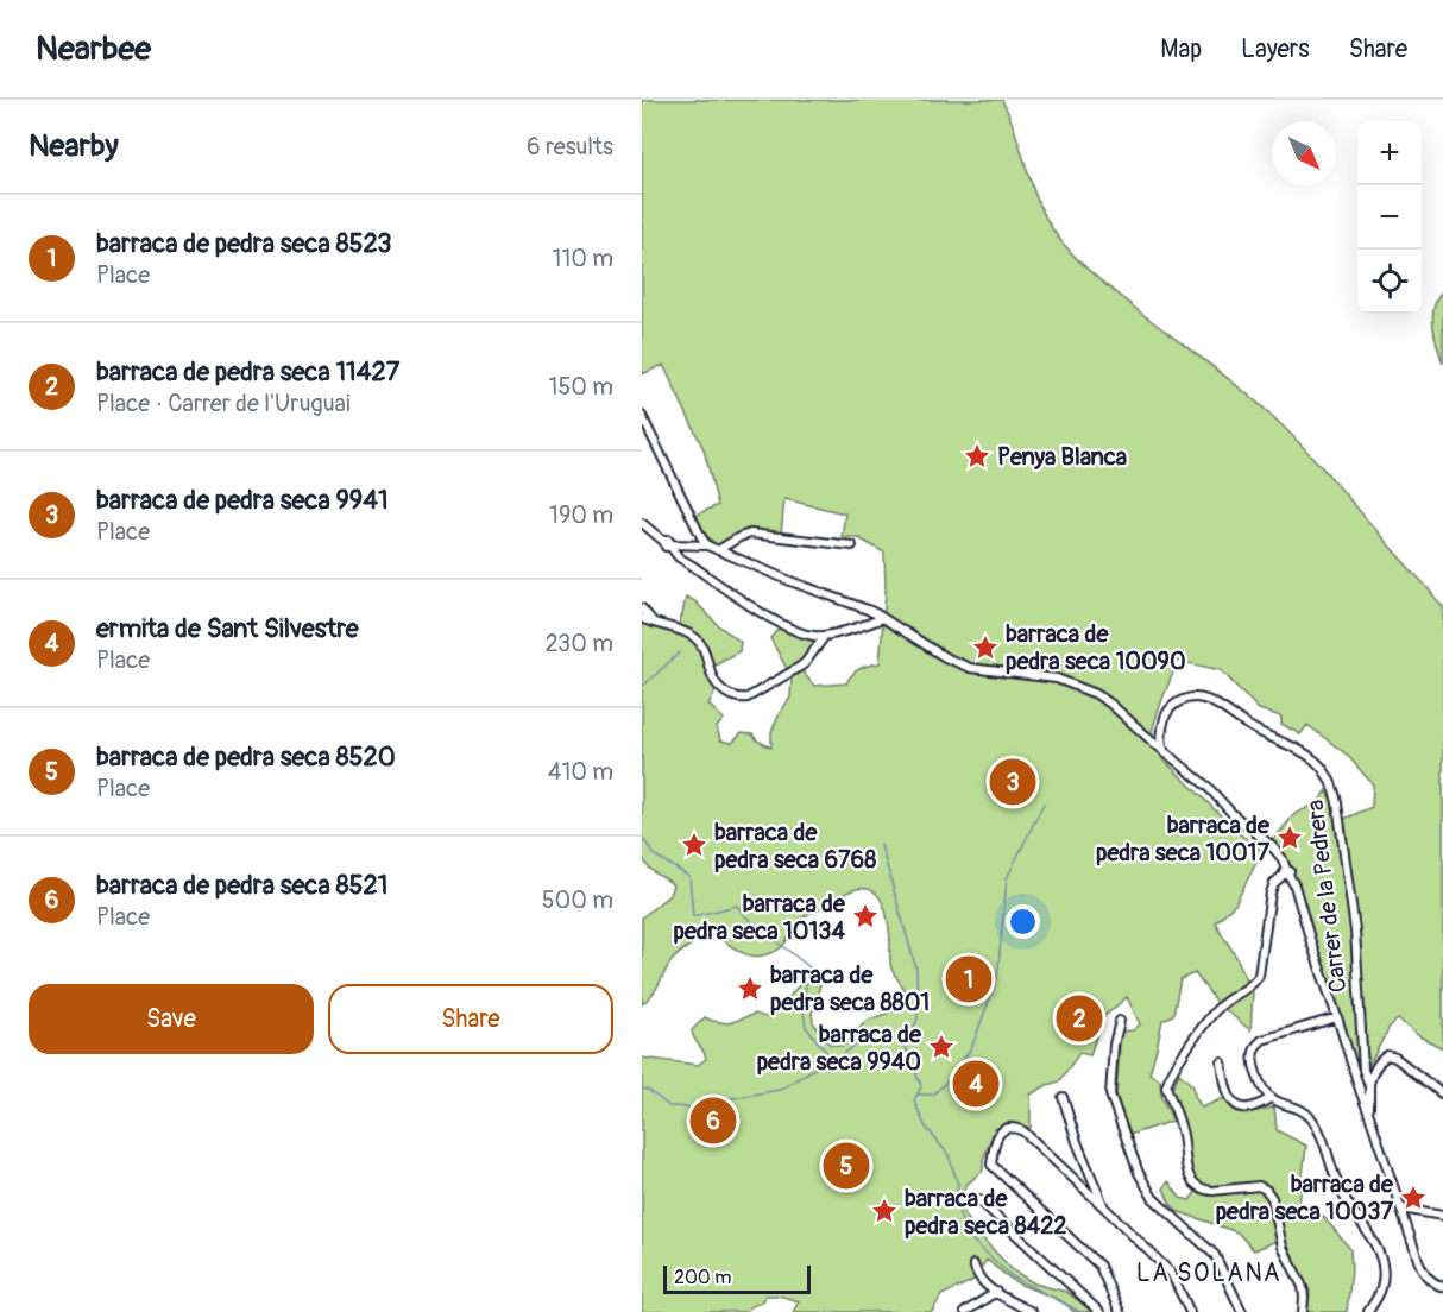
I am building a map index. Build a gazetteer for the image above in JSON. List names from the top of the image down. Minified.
{"streets":{"street":["Carrer de la Pedrera"]},"districts":["LA SOLANA"],"places":{"place":["Penya Blanca","barraca de pedra seca 10090","barraca de pedra seca 10017","barraca de pedra seca 6768","barraca de pedra seca 10134","barraca de pedra seca 8801","barraca de pedra seca 9940","barraca de pedra seca 10037","barraca de pedra seca 8422"]},"scale_bar":"200 m","north":"bottom right","page":{"header":"Nearbee","nav":["Map","Layers","Share"],"heading":["Nearby","6 results"],"map_buttons":["+","−"],"list":[{"mark":"1","name":"barraca de pedra seca 8523","note":"Place","value":"110 m"},{"mark":"2","name":"barraca de pedra seca 11427","note":"Place · Carrer de l'Uruguai","value":"150 m"},{"mark":"3","name":"barraca de pedra seca 9941","note":"Place","value":"190 m"},{"mark":"4","name":"ermita de Sant Silvestre","note":"Place","value":"230 m"},{"mark":"5","name":"barraca de pedra seca 8520","note":"Place","value":"410 m"},{"mark":"6","name":"barraca de pedra seca 8521","note":"Place","value":"500 m"}],"pins":["3","1","2","4","6","5"],"buttons":["Save","Share"],"scale":"200 m"}}
